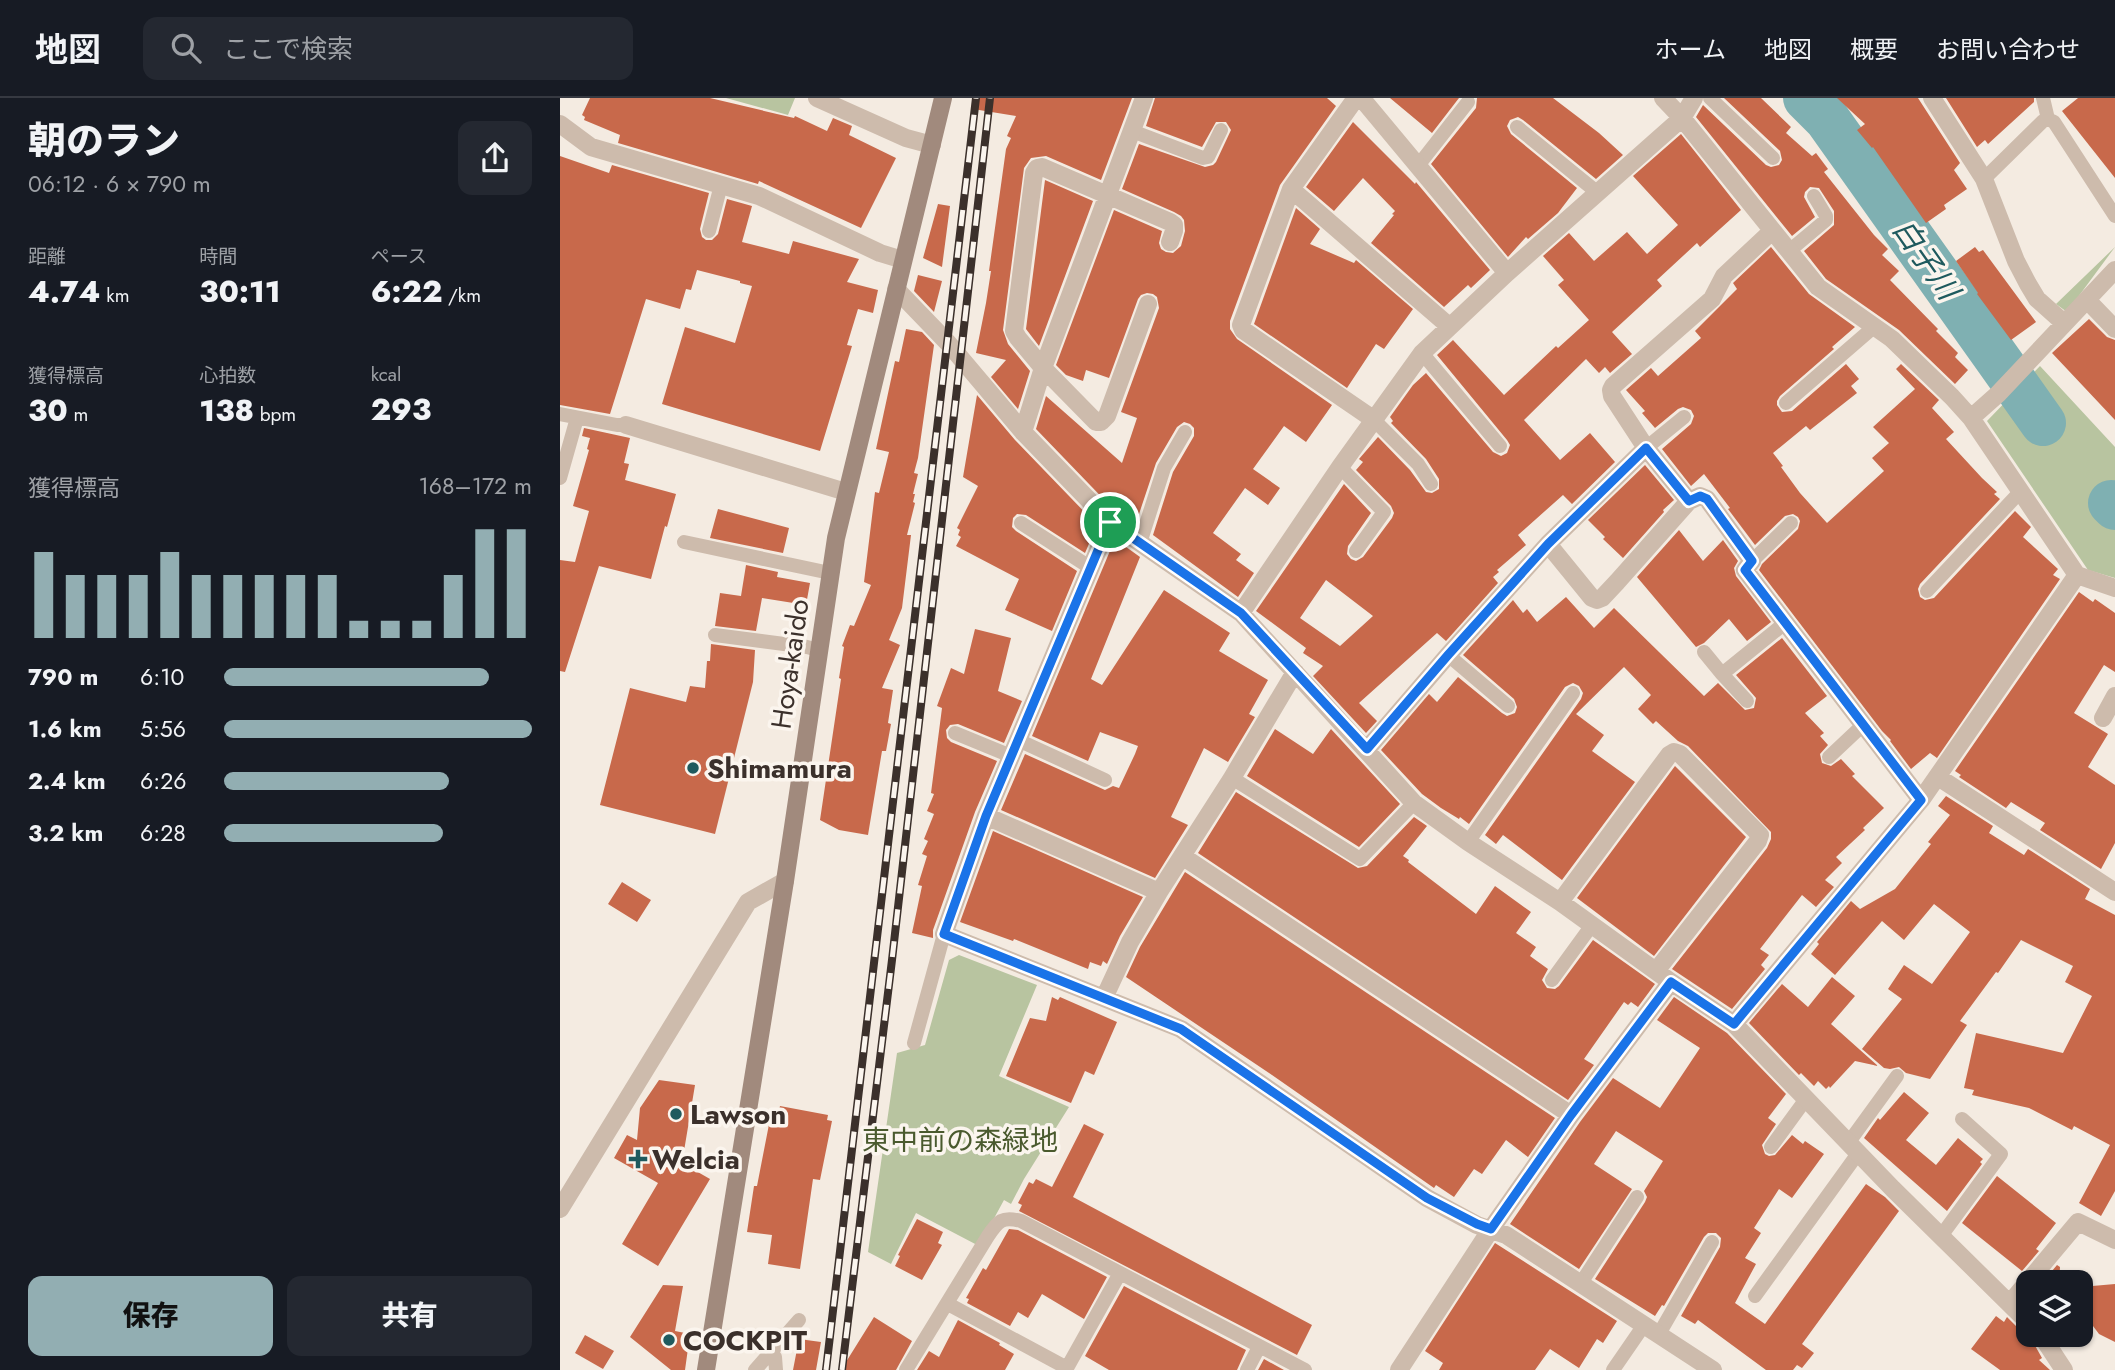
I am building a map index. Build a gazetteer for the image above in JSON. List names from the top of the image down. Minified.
{"streets":{"main road":["Hoya-kaido"]},"water":["白子川"],"parks":["東中前の森緑地"],"places":{"other":["Shimamura","Lawson","COCKPIT"],"health":["Welcia"]},"page":{"header":"地図","search":"ここで検索","nav":["ホーム","地図","概要","お問い合わせ"],"heading":["朝のラン","06:12 · 6 × 790 m"],"stats":[["距離","4.74 km"],["時間","30:11"],["ペース","6:22 /km"],["獲得標高","30 m"],["心拍数","138 bpm"],["kcal","293"]],"chart":["獲得標高","168–172 m"],"list":[{"name":"790 m","note":"6:10"},{"name":"1.6 km","note":"5:56"},{"name":"2.4 km","note":"6:26"},{"name":"3.2 km","note":"6:28"}],"buttons":["保存","共有"]}}
